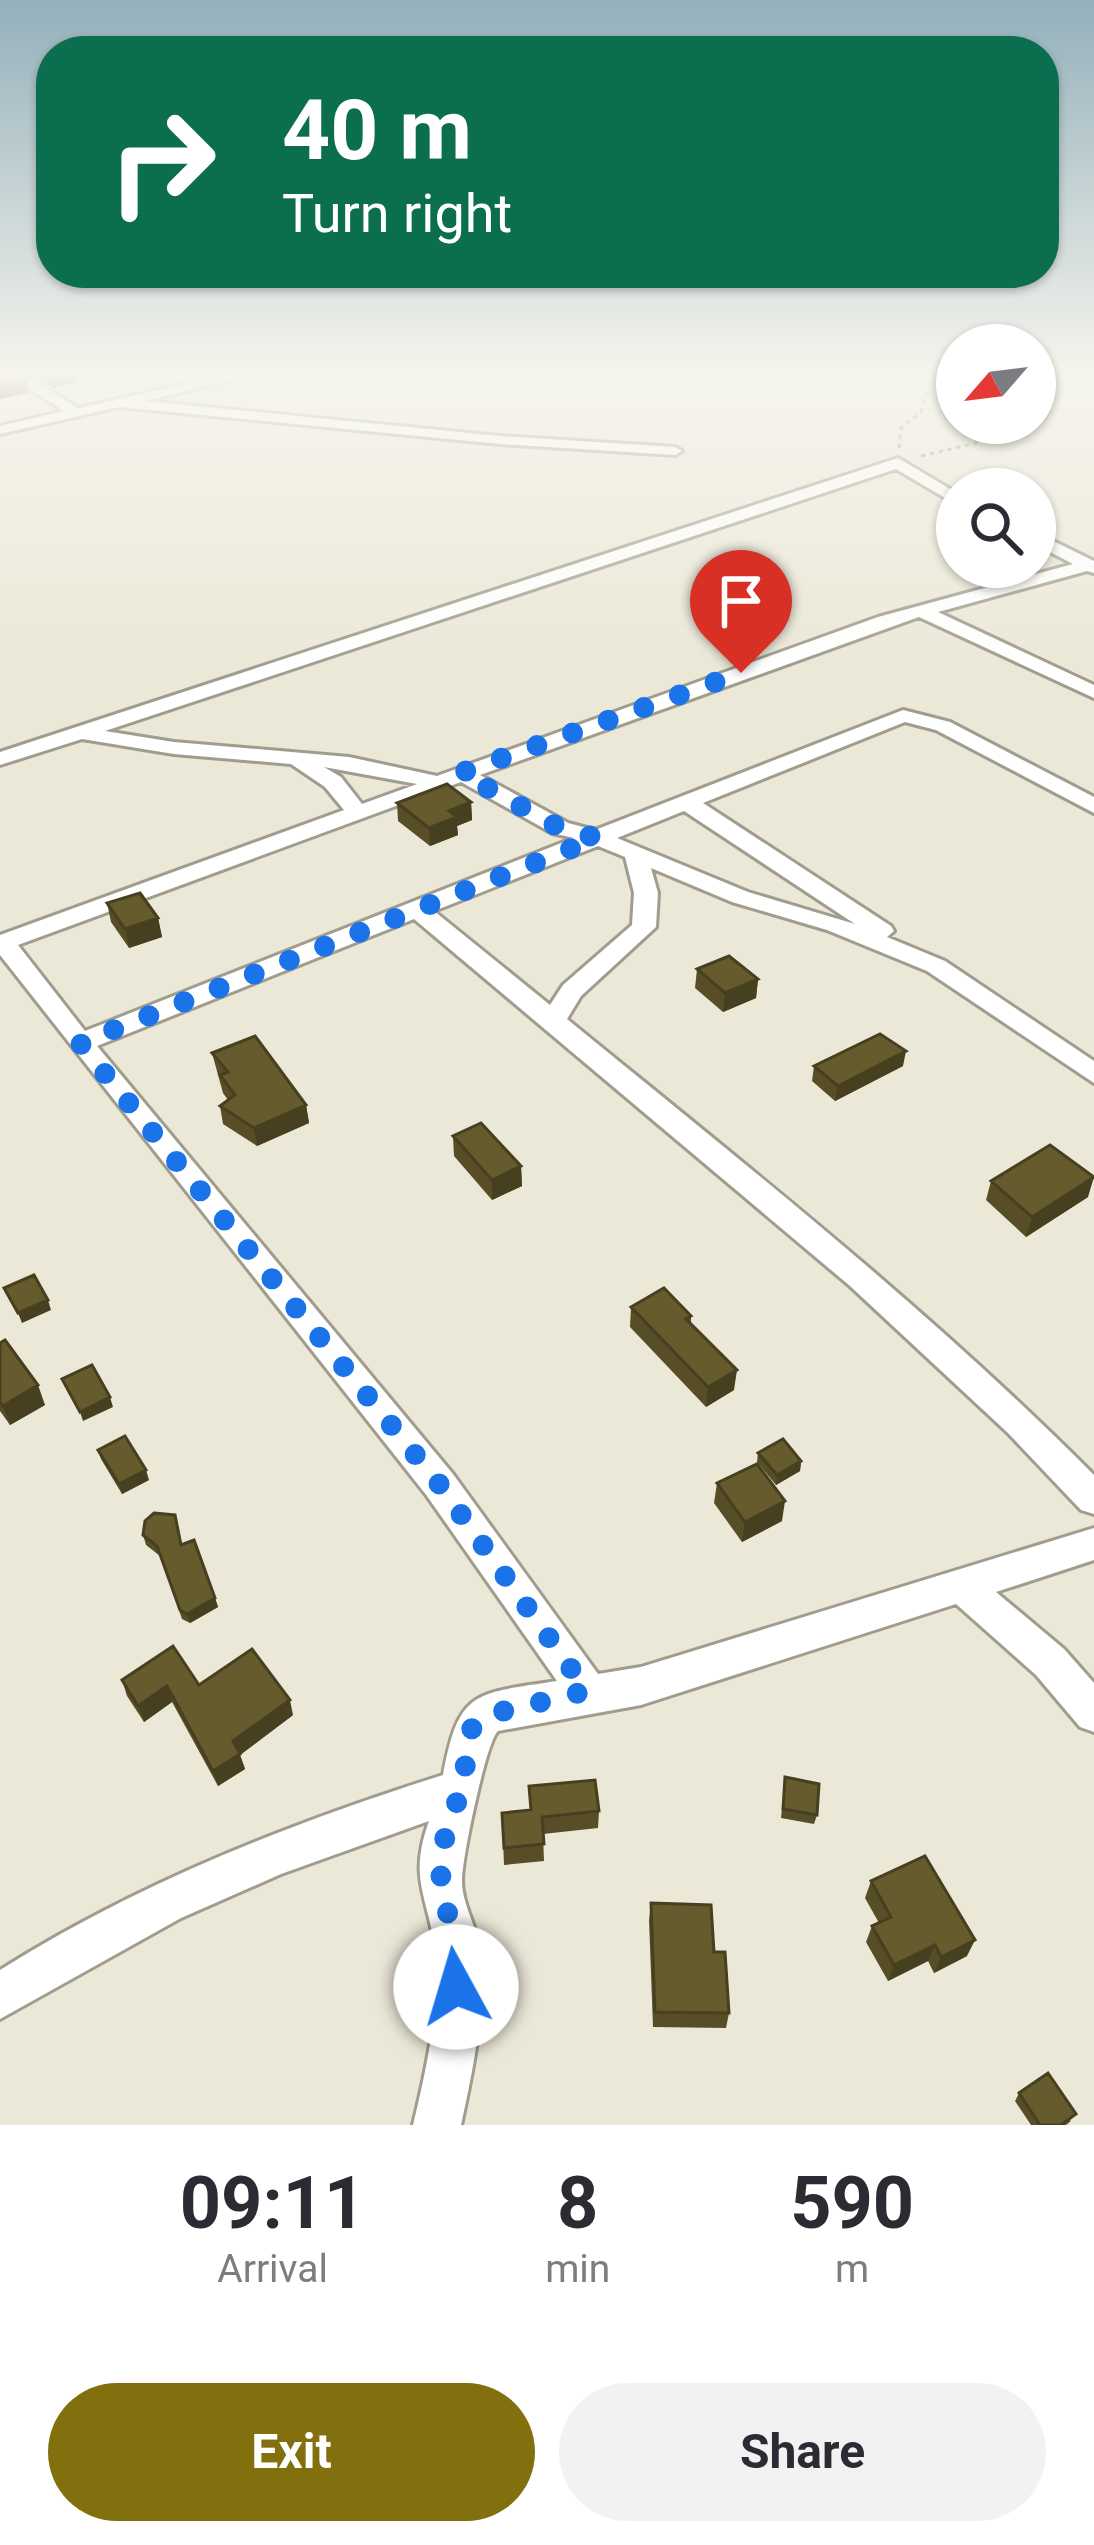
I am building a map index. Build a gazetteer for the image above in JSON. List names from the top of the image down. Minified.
{"north":"bottom left","page":{"turn":["40 m","Turn right"],"eta":["09:11","Arrival","8","min","590","m"],"buttons":["Exit","Share"]}}
